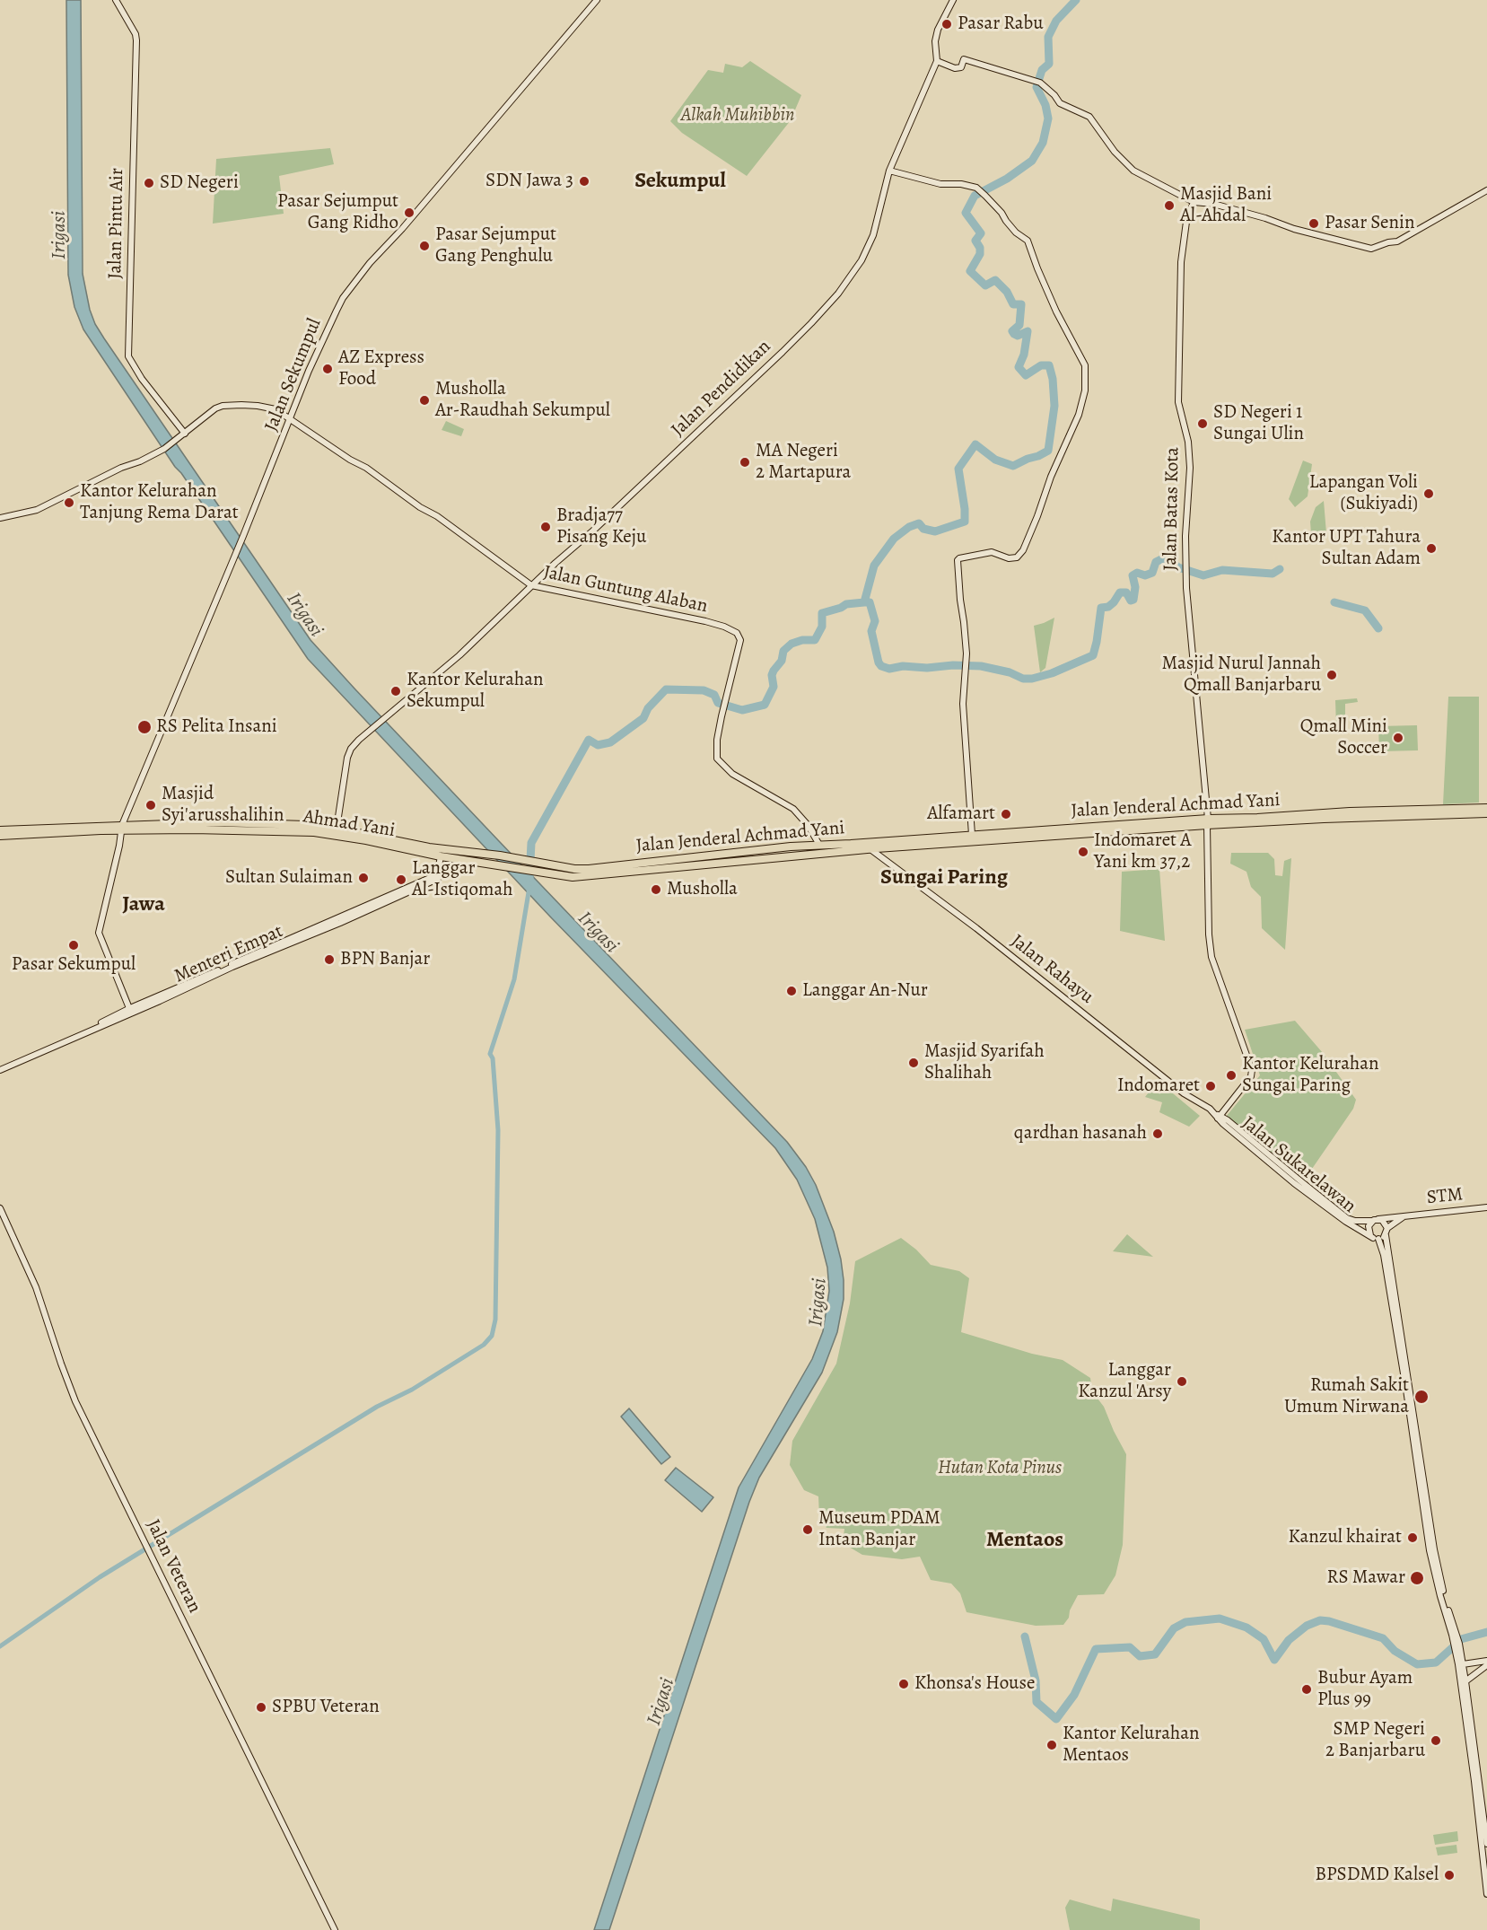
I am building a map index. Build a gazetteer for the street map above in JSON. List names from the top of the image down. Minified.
{"streets":{"highway":["Jalan Jenderal Achmad Yani","Ahmad Yani"],"street":["Jalan Pintu Air","Jalan Sekumpul","Jalan Pendidikan","Jalan Batas Kota","Jalan Guntung Alaban","Menteri Empat","Jalan Rahayu","Jalan Sukarelawan","STM","Jalan Veteran"]},"crossings":[["Jalan Pintu Air","Jalan Guntung Alaban"],["Jalan Sekumpul","Jalan Guntung Alaban"],["Jalan Sekumpul","Ahmad Yani"],["Jalan Sekumpul","Menteri Empat"],["Jalan Pendidikan","Jalan Guntung Alaban"],["Jalan Batas Kota","Jalan Jenderal Achmad Yani"],["Jalan Batas Kota","Jalan Sukarelawan"],["Jalan Guntung Alaban","Jalan Jenderal Achmad Yani"],["Jalan Jenderal Achmad Yani","Ahmad Yani"],["Jalan Jenderal Achmad Yani","Jalan Rahayu"],["Jalan Jenderal Achmad Yani","Jalan Sukarelawan"],["Ahmad Yani","Menteri Empat"],["Jalan Rahayu","Jalan Sukarelawan"],["Jalan Sukarelawan","STM"]],"districts":["Sekumpul","Sungai Paring","Jawa","Mentaos"],"water":["Irigasi"],"parks":["Alkah Muhibbin","Hutan Kota Pinus"],"places":["Pasar Rabu","SDN Jawa 3","SD Negeri","Masjid Bani Al-Ahdal","Pasar Sejumput Gang Ridho","Pasar Senin","Pasar Sejumput Gang Penghulu","AZ Express Food","Musholla Ar-Raudhah Sekumpul","SD Negeri 1 Sungai Ulin","MA Negeri 2 Martapura","Lapangan Voli (Sukiyadi)","Kantor Kelurahan Tanjung Rema Darat","Bradja77 Pisang Keju","Kantor UPT Tahura Sultan Adam","Masjid Nurul Jannah Qmall Banjarbaru","Kantor Kelurahan Sekumpul","RS Pelita Insani","Qmall Mini Soccer","Masjid Syi'arusshalihin","Alfamart","Indomaret A Yani km 37,2","Sultan Sulaiman","Langgar Al-Istiqomah","Musholla","Pasar Sekumpul","BPN Banjar","Langgar An-Nur","Masjid Syarifah Shalihah","Kantor Kelurahan Sungai Paring","Indomaret","qardhan hasanah","Langgar Kanzul 'Arsy","Rumah Sakit Umum Nirwana","Museum PDAM Intan Banjar","Kanzul khairat","RS Mawar","Khonsa's House","Bubur Ayam Plus 99","SPBU Veteran","SMP Negeri 2 Banjarbaru","Kantor Kelurahan Mentaos","BPSDMD Kalsel"]}
